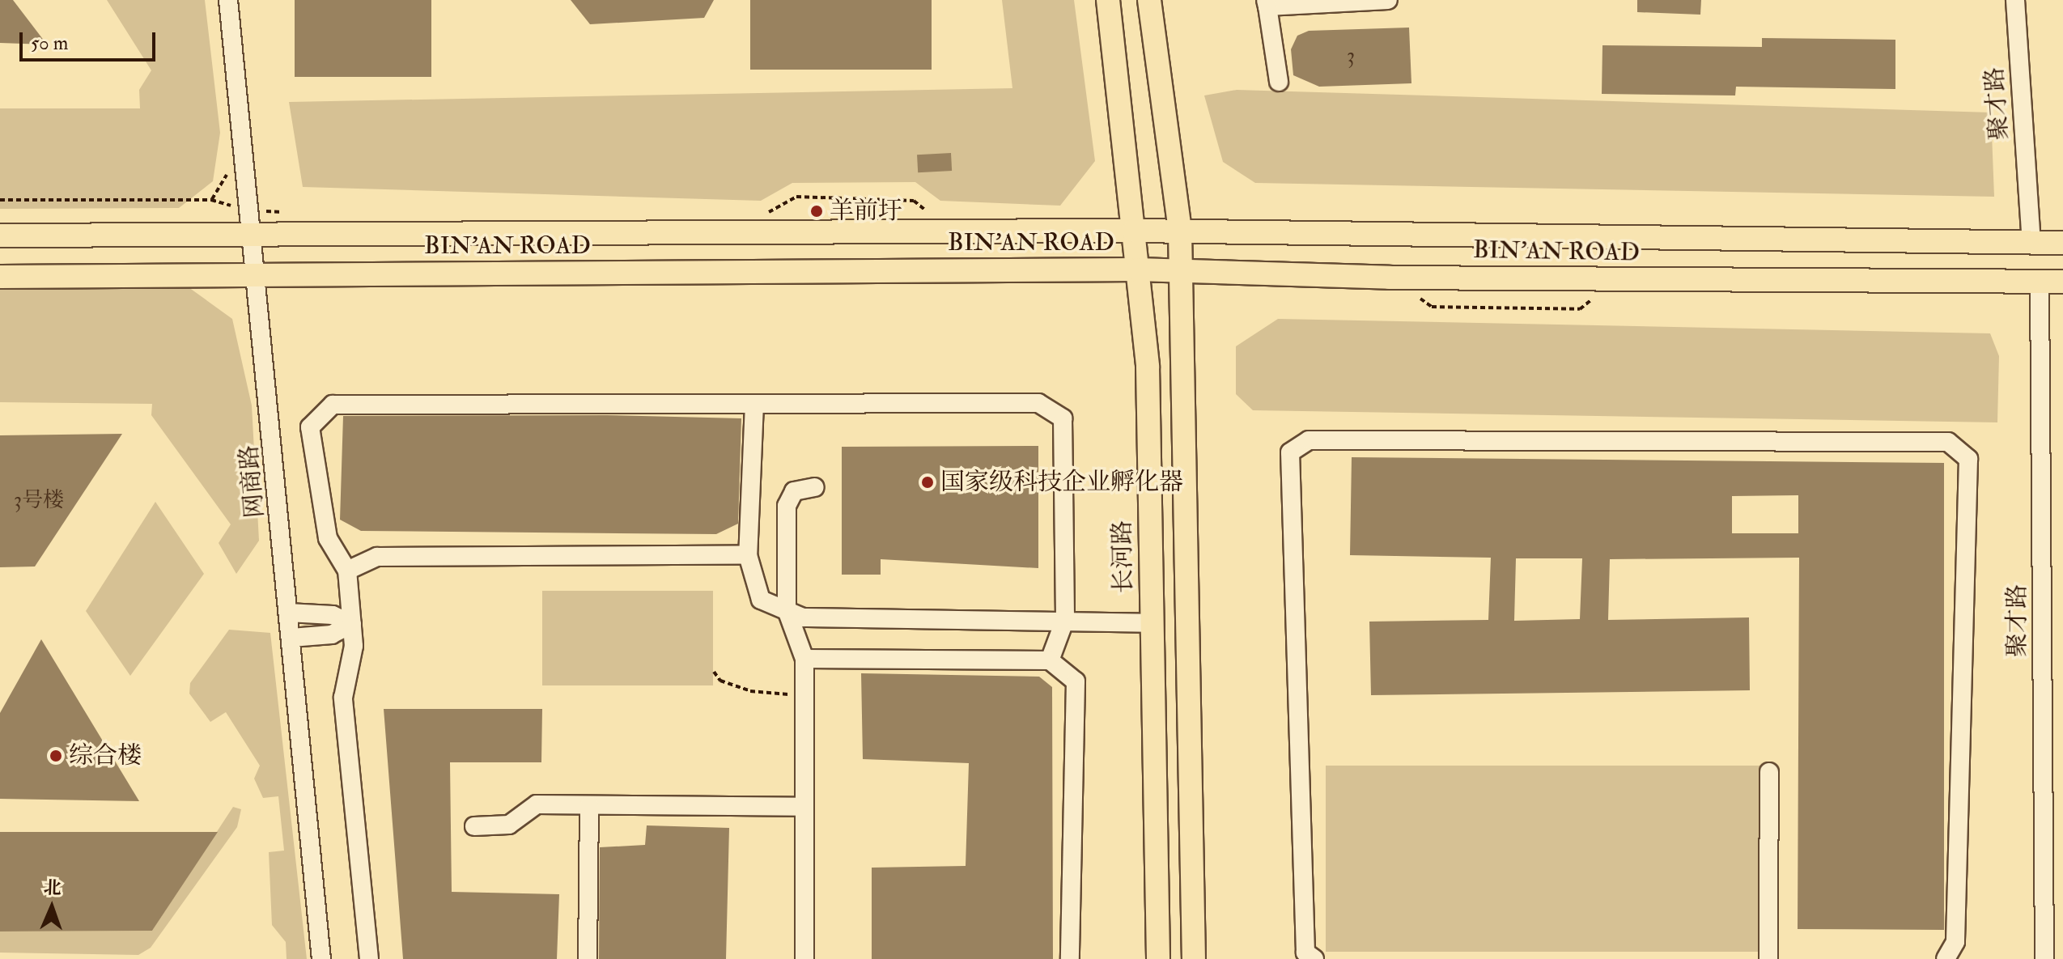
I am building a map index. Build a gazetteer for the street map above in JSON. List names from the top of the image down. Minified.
{"streets":{"main road":["BIN'AN ROAD","长河路"],"street":["聚才路","网商路"]},"crossings":[["聚才路","BIN'AN ROAD"],["BIN'AN ROAD","网商路"],["BIN'AN ROAD","长河路"]],"places":["羊前圩","国家级科技企业孵化器","综合楼"],"house_numbers":["3","3号楼"],"scale_bar":"50 m","north":"top"}
